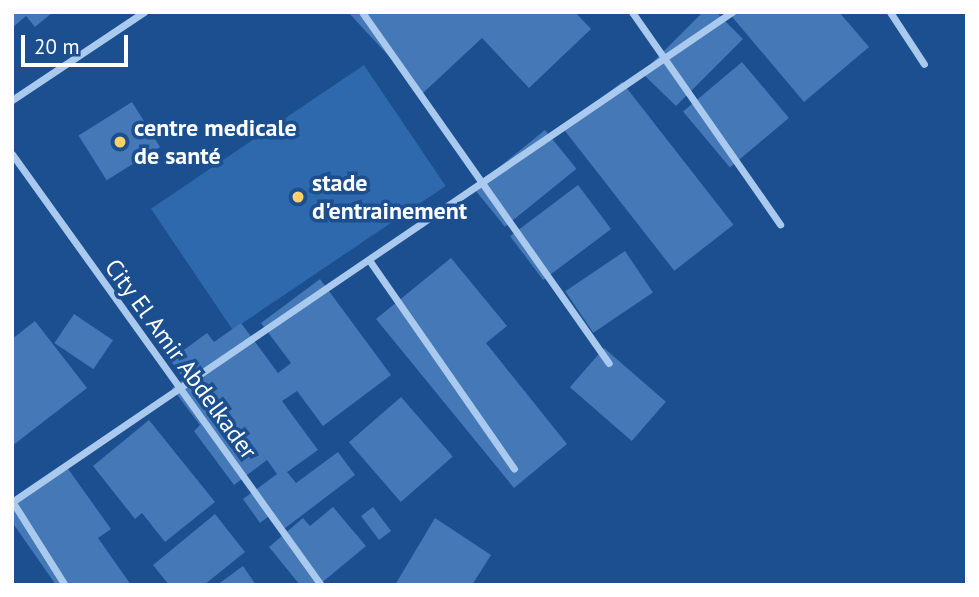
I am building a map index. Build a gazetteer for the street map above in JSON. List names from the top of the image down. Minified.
{"streets":{"street":["City El Amir Abdelkader"]},"places":["centre medicale de santé","stade d'entrainement"],"scale_bar":"20 m"}
